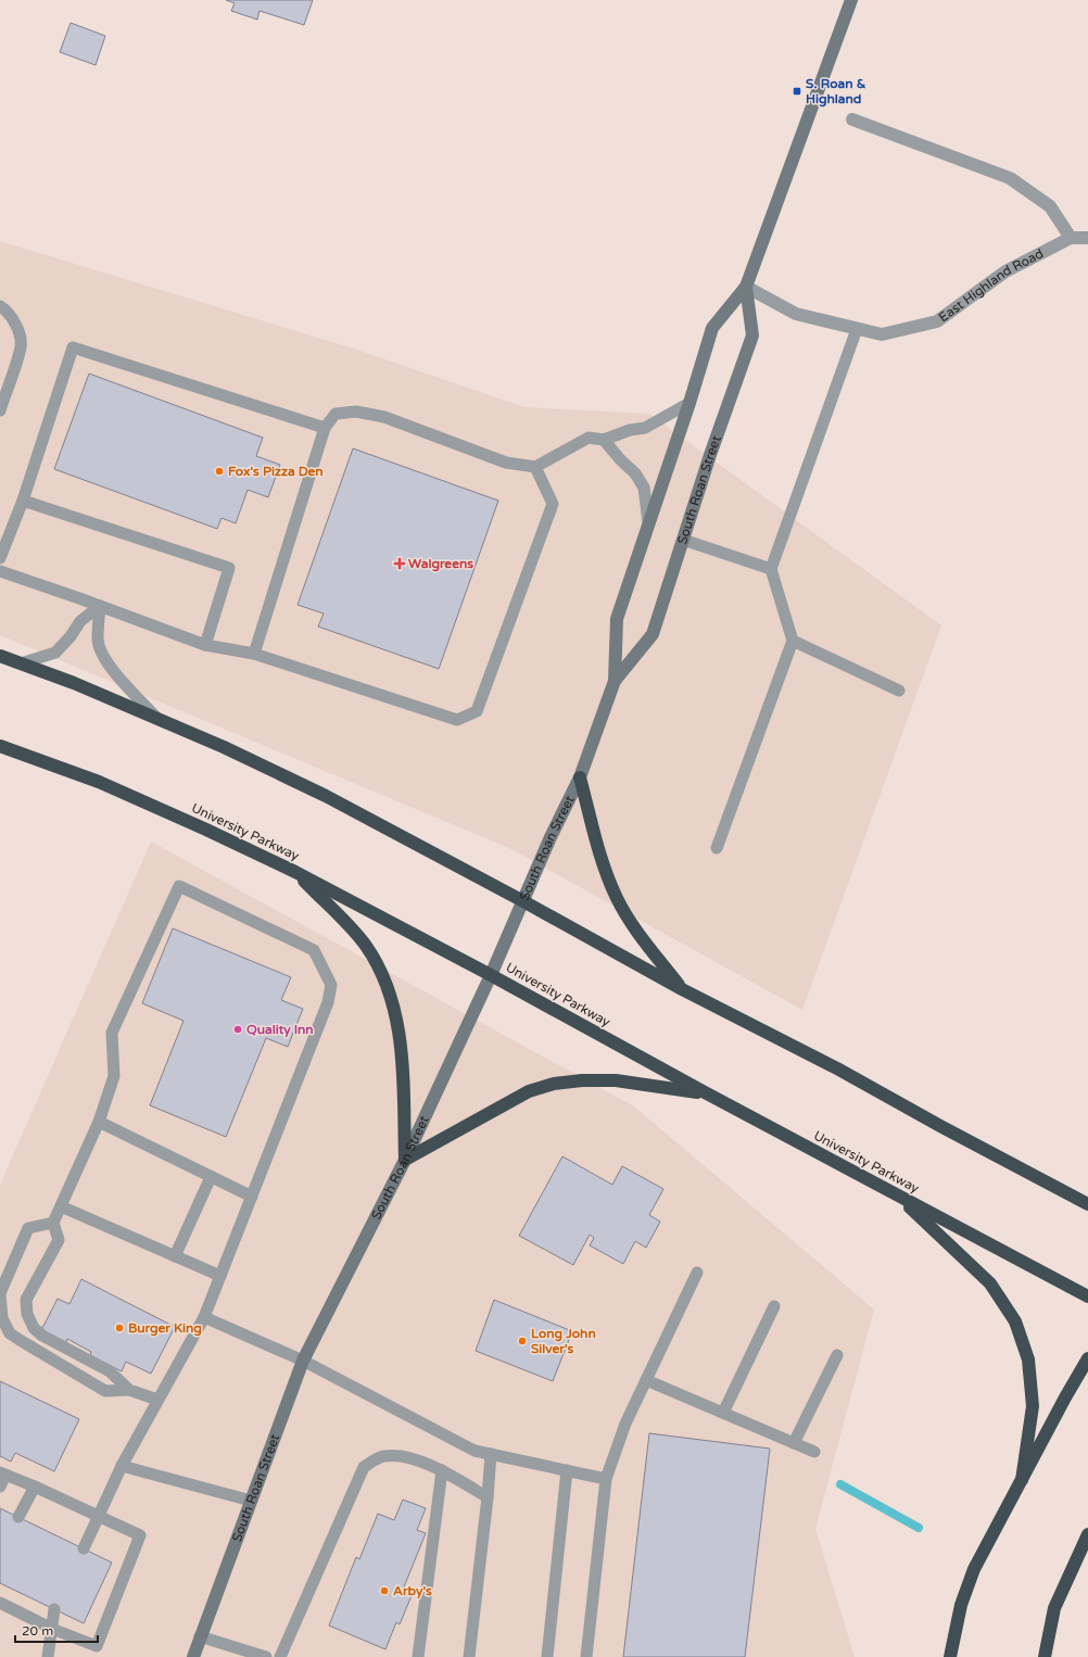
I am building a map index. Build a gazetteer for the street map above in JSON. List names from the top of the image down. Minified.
{"streets":{"highway":["University Parkway"],"main road":["South Roan Street"],"street":["East Highland Road"]},"crossings":[["East Highland Road","South Roan Street"],["South Roan Street","University Parkway"]],"places":{"transit":["S. Roan & Highland"],"other":["Fox's Pizza Den","Quality Inn","Burger King","Long John Silver's","Arby's"],"health":["Walgreens"]},"scale_bar":"20 m"}
